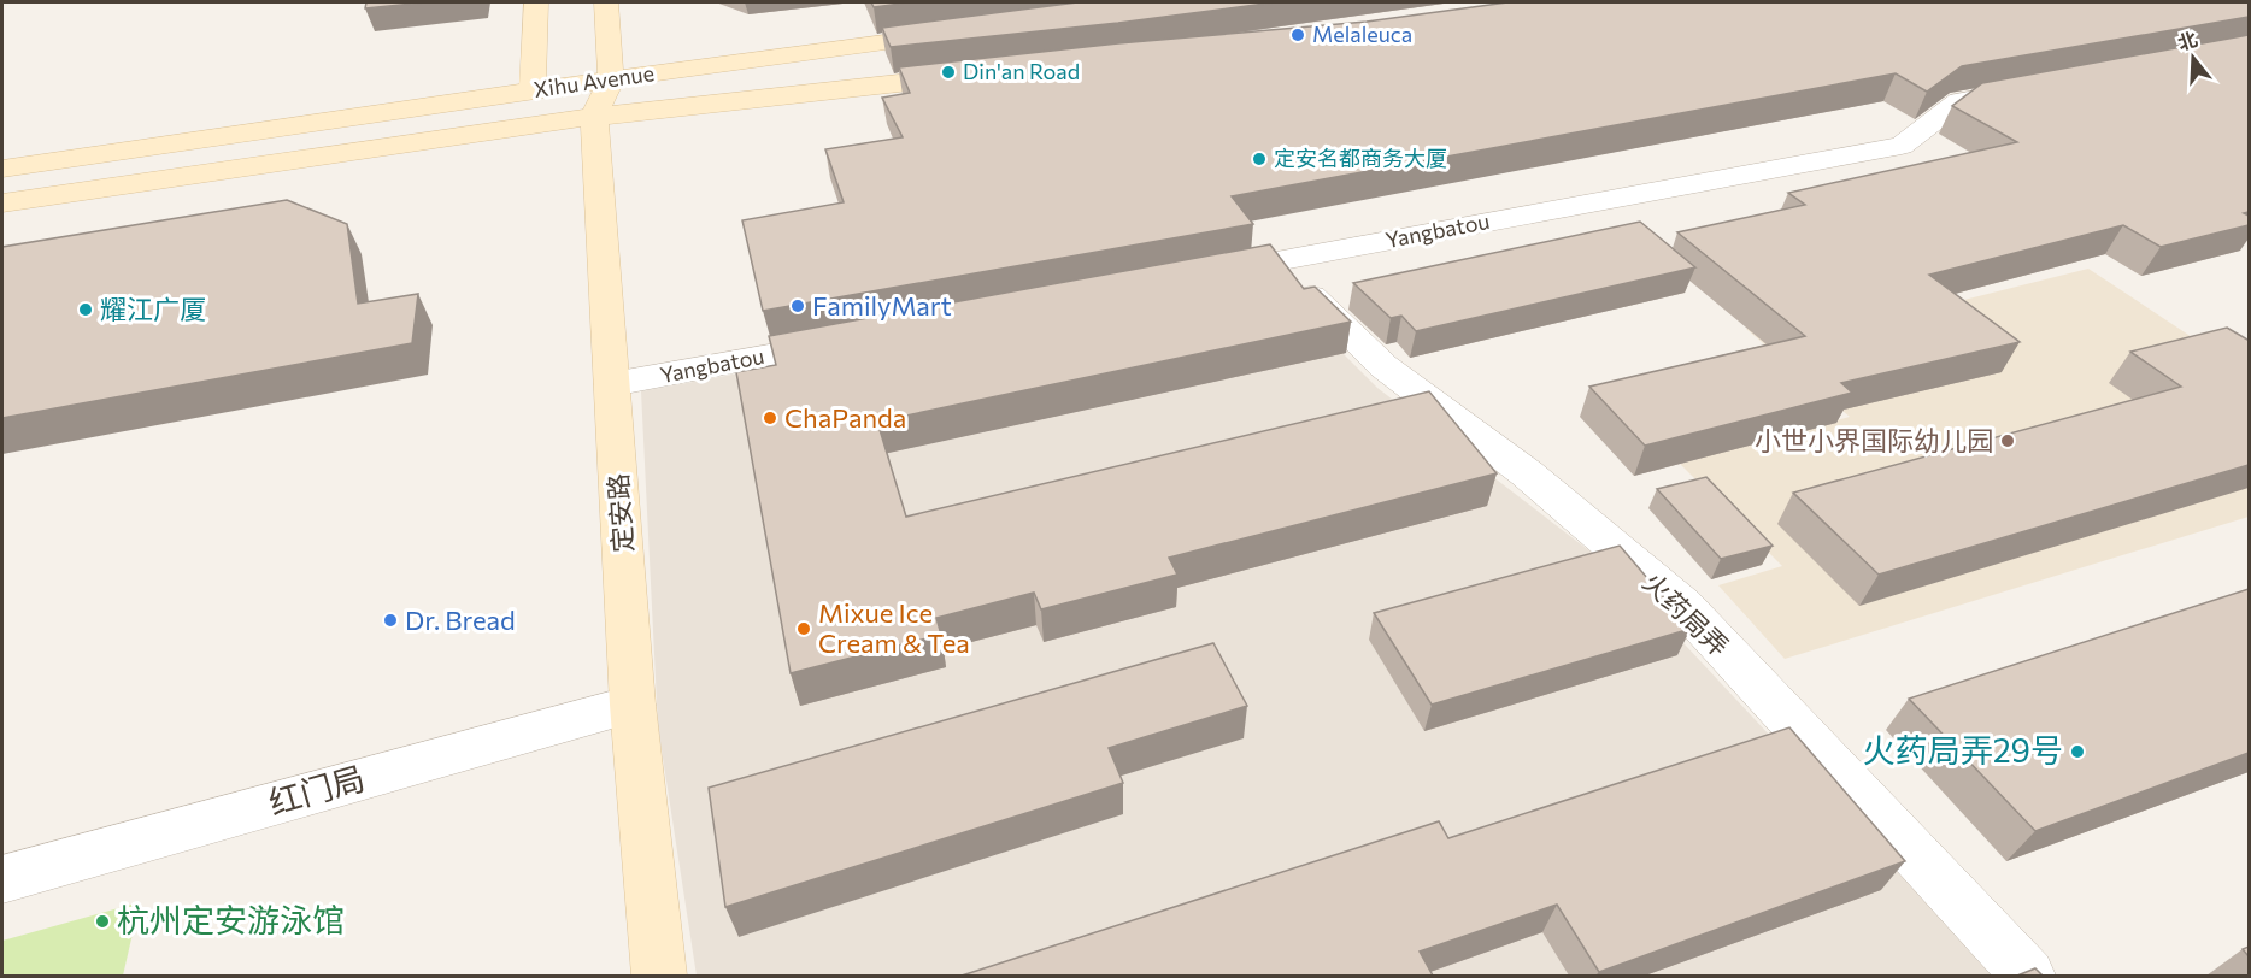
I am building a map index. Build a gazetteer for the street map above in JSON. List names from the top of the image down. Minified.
{"streets":{"main road":["Xihu Avenue","定安路"],"street":["Yangbatou","火药局弄","红门局"]},"crossings":[["Xihu Avenue","定安路"],["Yangbatou","定安路"],["Yangbatou","火药局弄"],["定安路","红门局"]],"places":["Melaleuca","Din'an Road","定安名都商务大厦","FamilyMart","耀江广厦","ChaPanda","小世小界国际幼儿园","Dr. Bread","Mixue Ice Cream & Tea","火药局弄29号","杭州定安游泳馆"],"north":"top"}
